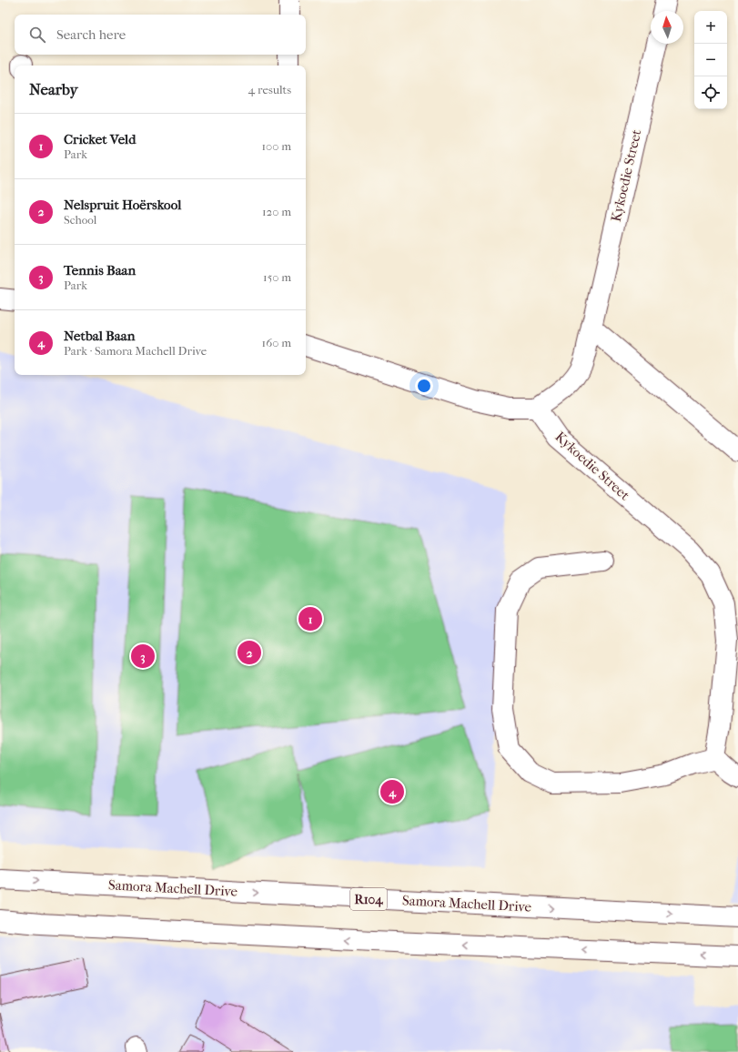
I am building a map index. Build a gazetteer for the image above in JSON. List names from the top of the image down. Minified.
{"streets":{"main road":["Kykoedie Street","Samora Machell Drive","R104"]},"north":"top","page":{"map_buttons":["+","−"],"search":"Search here","heading":["Nearby","4 results"],"list":[{"mark":"1","name":"Cricket Veld","note":"Park","value":"100 m"},{"mark":"2","name":"Nelspruit Hoërskool","note":"School","value":"120 m"},{"mark":"3","name":"Tennis Baan","note":"Park","value":"150 m"},{"mark":"4","name":"Netbal Baan","note":"Park · Samora Machell Drive","value":"160 m"}],"pins":["1","2","3","4"]}}
